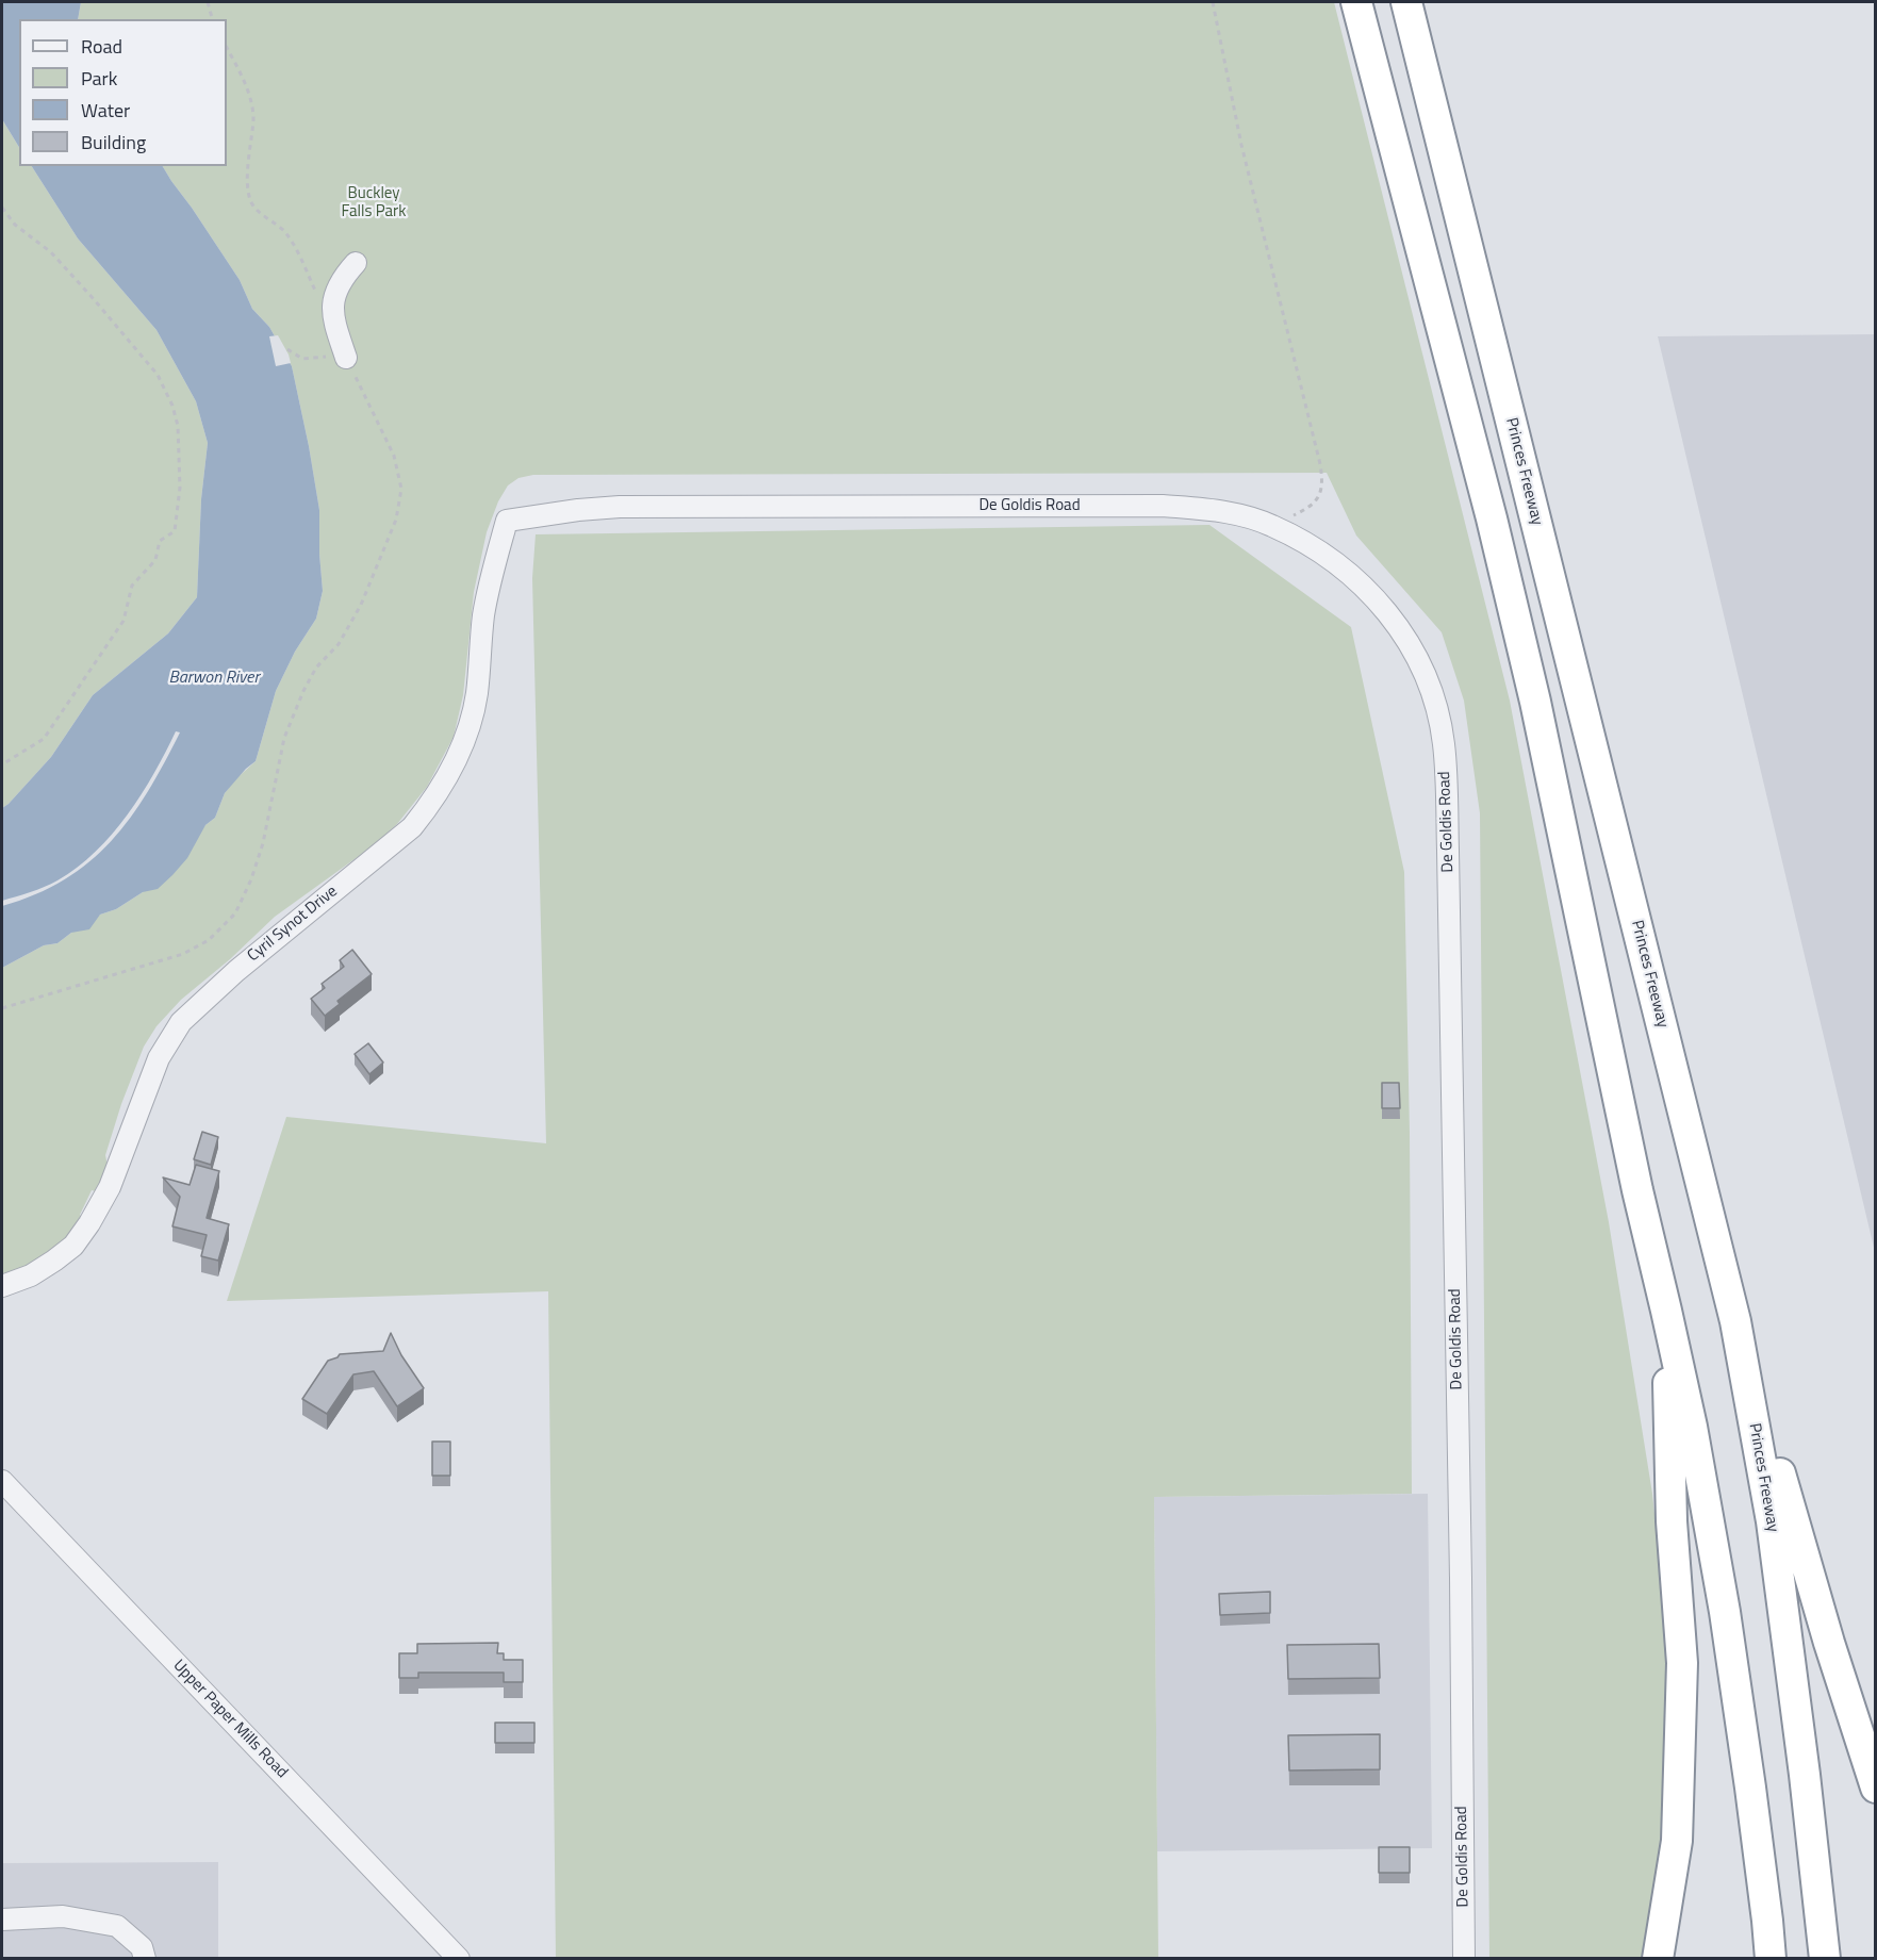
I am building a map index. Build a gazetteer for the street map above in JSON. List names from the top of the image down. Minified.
{"streets":{"highway":["Princes Freeway"],"street":["De Goldis Road","Cyril Synot Drive","Upper Paper Mills Road"]},"crossings":[["De Goldis Road","Cyril Synot Drive"]],"water":["Barwon River"],"parks":["Buckley Falls Park"],"legend":["Road","Park","Water","Building"]}
